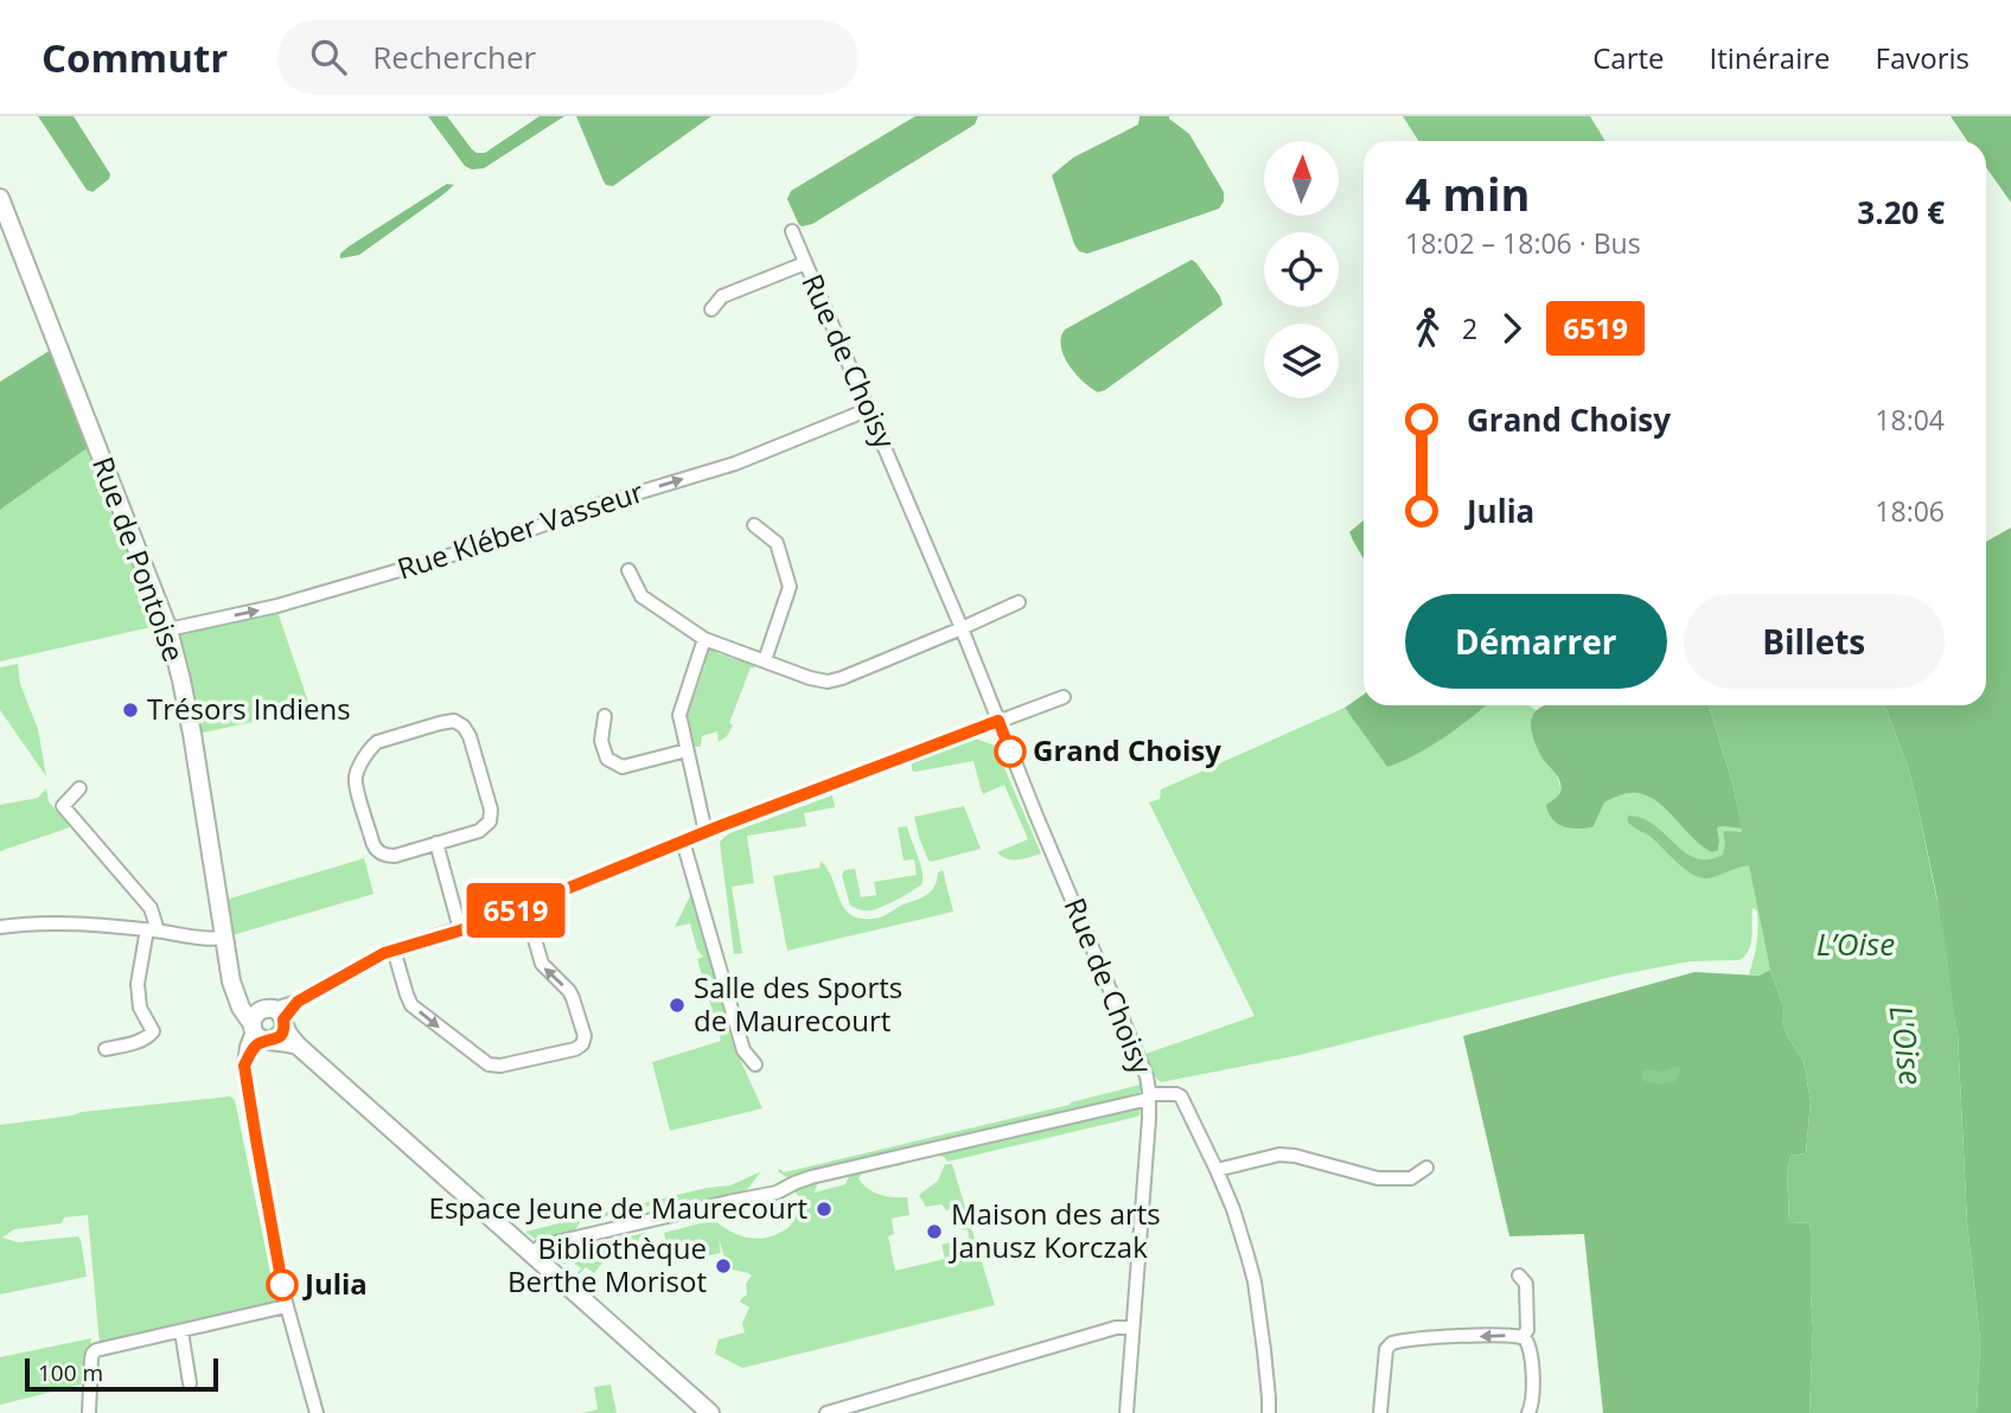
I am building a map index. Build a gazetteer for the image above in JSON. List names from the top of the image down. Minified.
{"streets":{"main road":["Rue de Pontoise"],"street":["Rue de Choisy","Rue Kléber Vasseur"]},"crossings":[["Rue de Choisy","Rue Kléber Vasseur"],["Rue Kléber Vasseur","Rue de Pontoise"]],"one_way":["Rue Kléber Vasseur"],"water":["L’Oise","L'Oise"],"places":["Trésors Indiens","Grand Choisy","Salle des Sports de Maurecourt","Espace Jeune de Maurecourt","Maison des arts Janusz Korczak","Bibliothèque Berthe Morisot","Julia"],"lines":["bus line 6519"],"scale_bar":"100 m","north":"top","page":{"header":"Commutr","search":"Rechercher","nav":["Carte","Itinéraire","Favoris"],"on_map":"6519","heading":["4 min","18:02 – 18:06 · Bus","3.20 €"],"legs":["2","6519"],"list":[{"name":"Grand Choisy","value":"18:04"},{"name":"Julia","value":"18:06"}],"buttons":["Démarrer","Billets"],"scale":"100 m"}}
